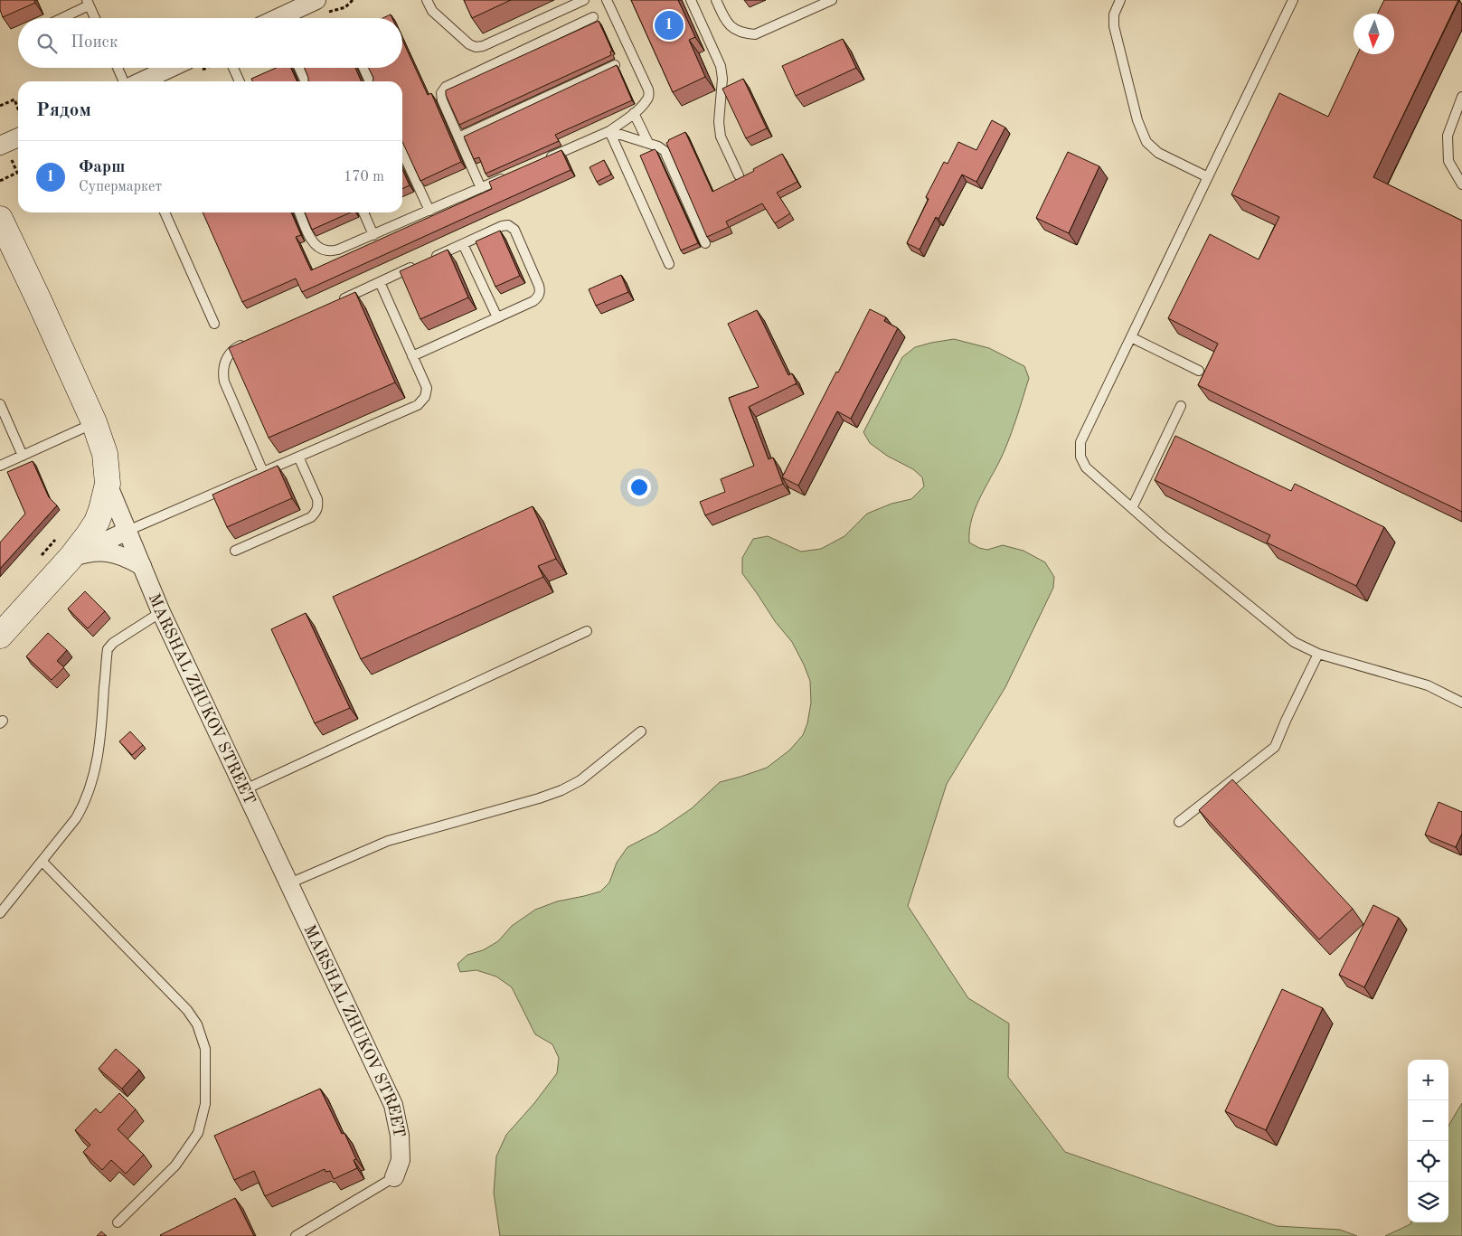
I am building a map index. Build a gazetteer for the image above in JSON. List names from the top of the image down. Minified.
{"streets":{"main road":["MARSHAL ZHUKOV STREET"]},"north":"bottom","page":{"pins":"1","search":"Поиск","heading":"Рядом","list":[{"mark":"1","name":"Фарш","note":"Супермаркет","value":"170 m"}],"map_buttons":["+","−"]}}
